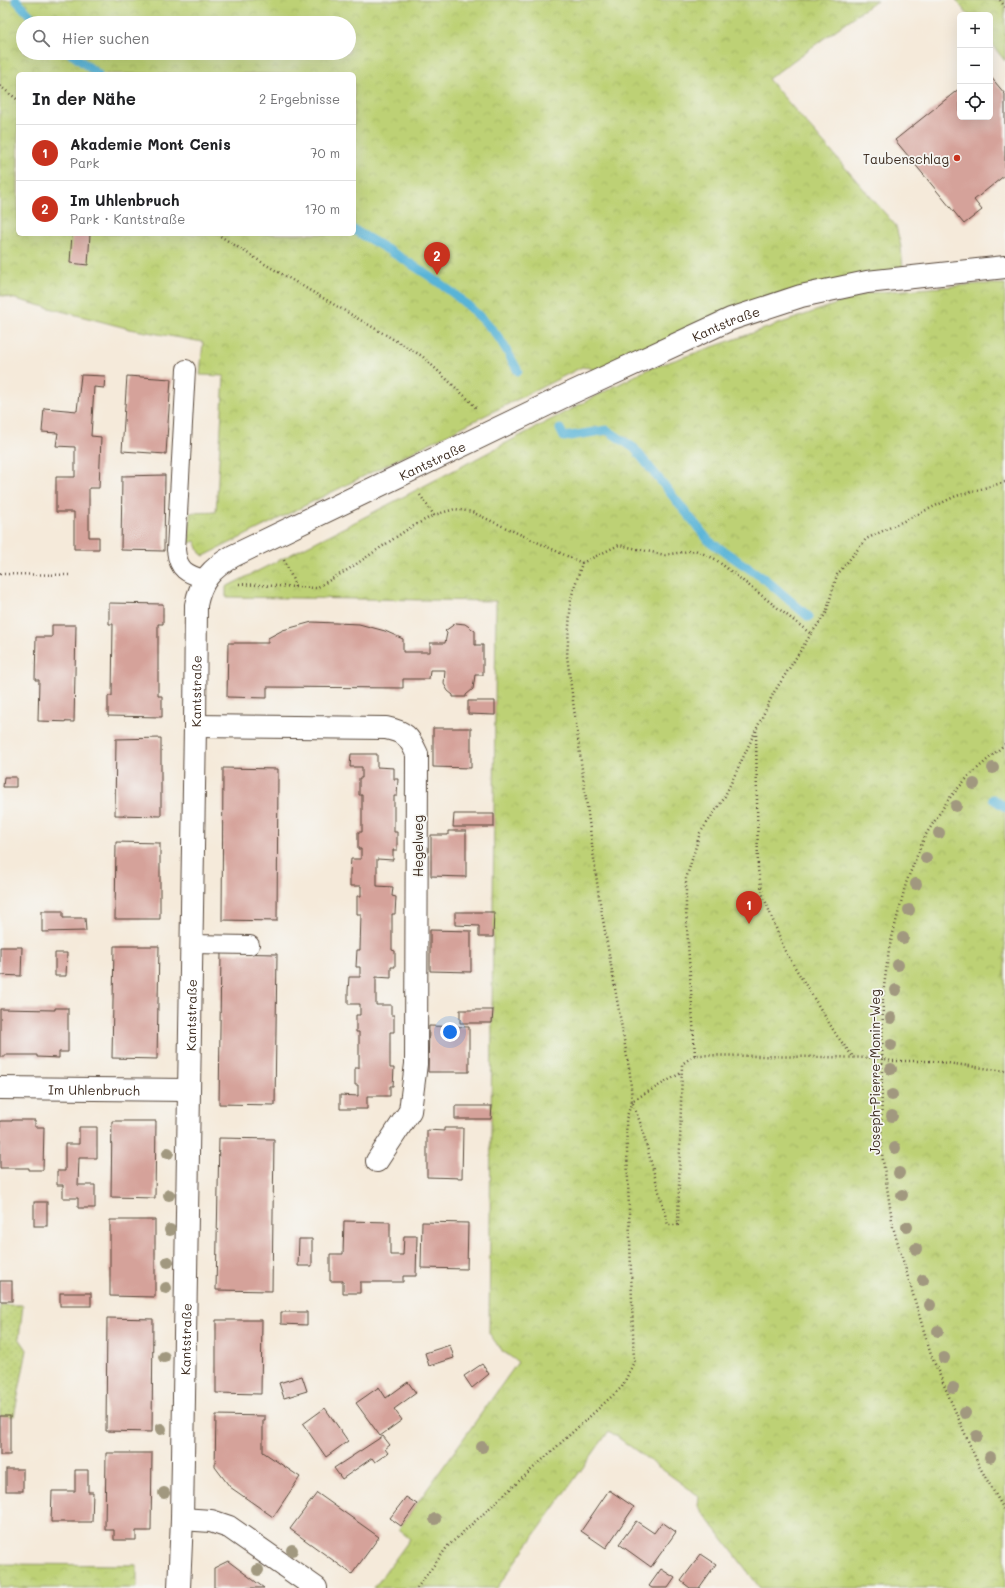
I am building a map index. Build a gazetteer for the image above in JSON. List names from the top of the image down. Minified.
{"streets":{"street":["Kantstraße","Hegelweg","Im Uhlenbruch"],"path":["Joseph-Pierre-Monin-Weg"]},"crossings":[["Kantstraße","Hegelweg"],["Kantstraße","Im Uhlenbruch"]],"places":["Taubenschlag"],"page":{"map_buttons":["+","−"],"search":"Hier suchen","heading":["In der Nähe","2 Ergebnisse"],"list":[{"mark":"1","name":"Akademie Mont Cenis","note":"Park","value":"70 m"},{"mark":"2","name":"Im Uhlenbruch","note":"Park · Kantstraße","value":"170 m"}],"pins":["2","1"]}}
